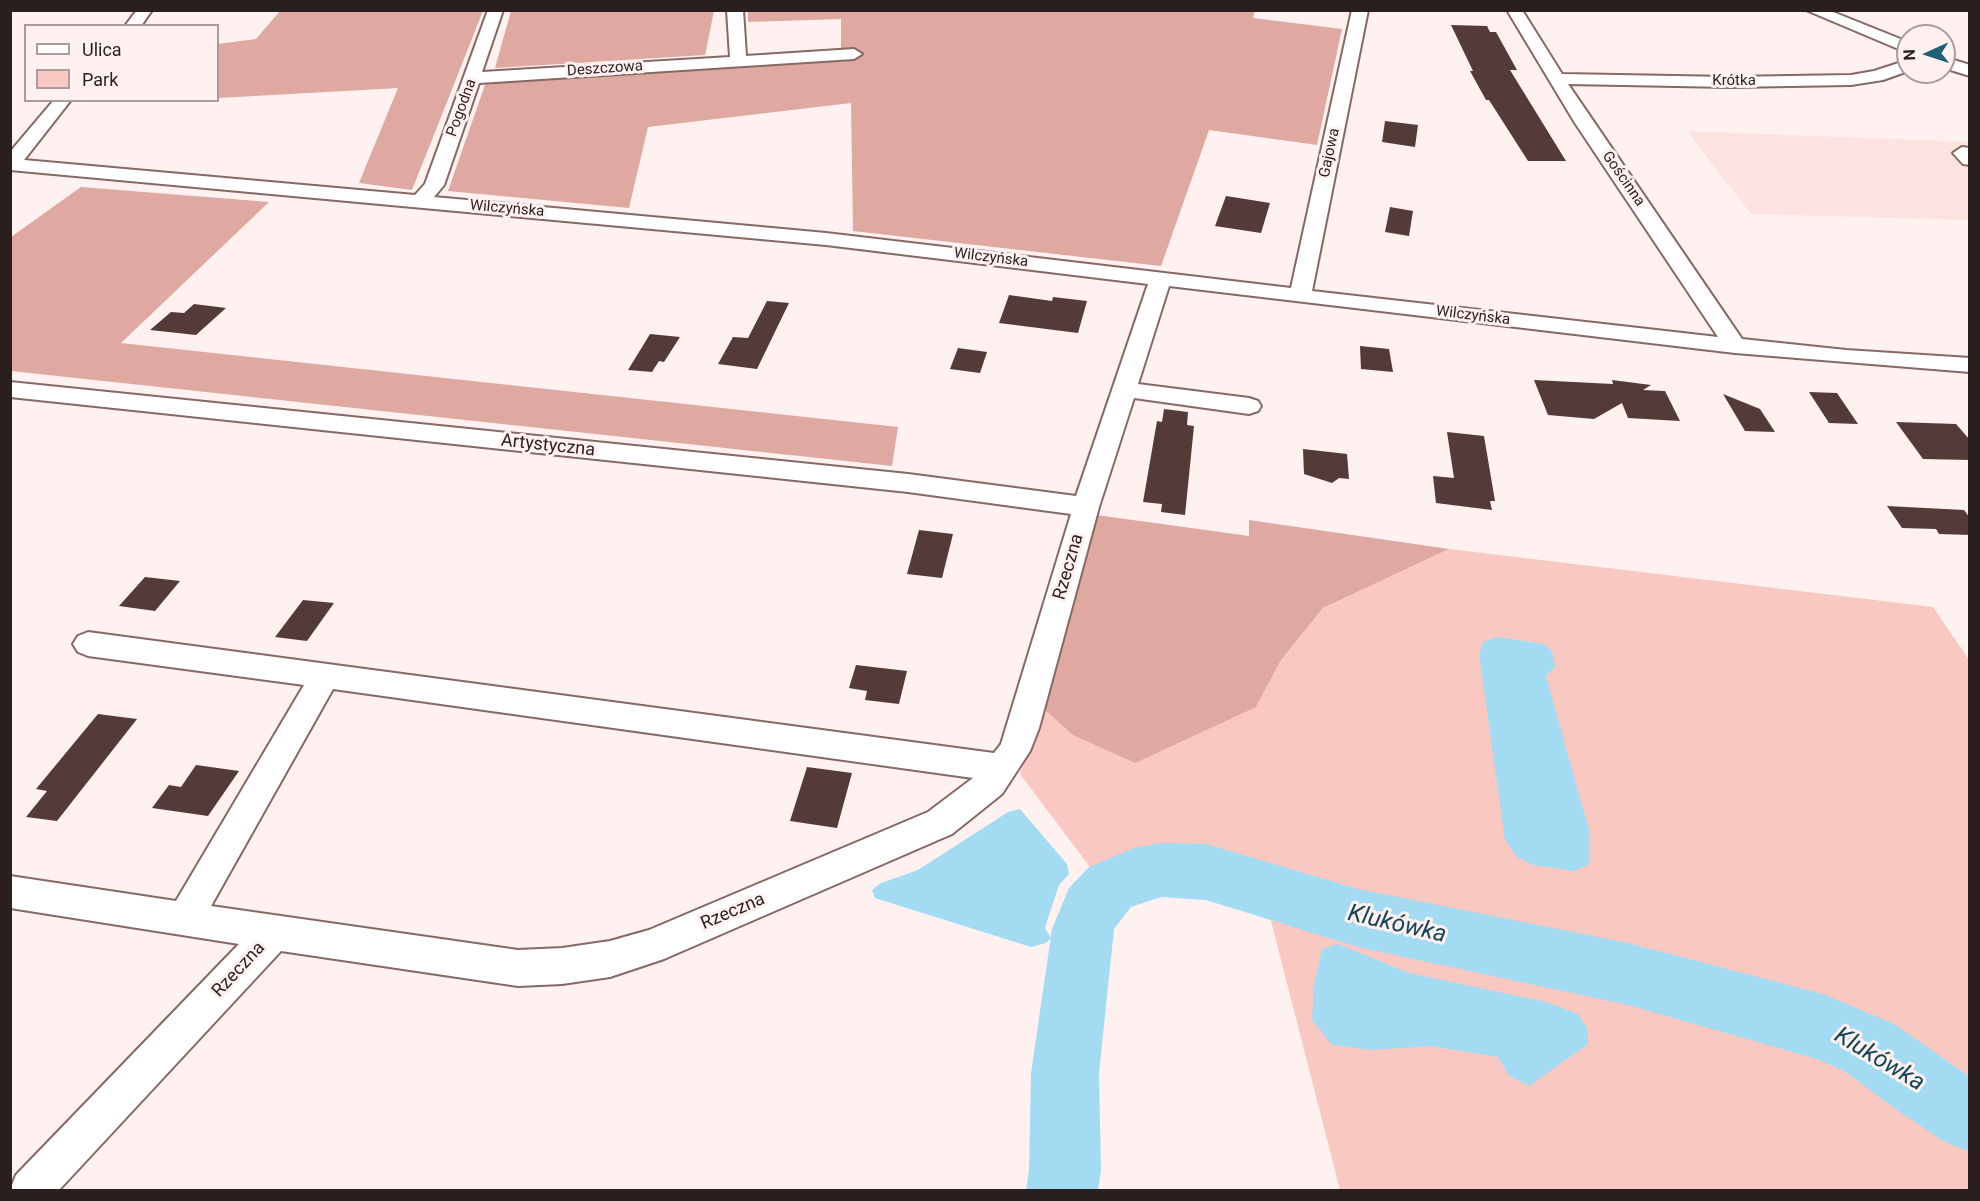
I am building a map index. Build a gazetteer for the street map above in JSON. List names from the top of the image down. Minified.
{"streets":{"street":["Deszczowa","Krótka","Pogodna","Gajowa","Gościnna","Wilczyńska","Artystyczna","Rzeczna"]},"crossings":[["Deszczowa","Pogodna"],["Krótka","Gościnna"],["Pogodna","Wilczyńska"],["Gajowa","Wilczyńska"],["Gościnna","Wilczyńska"],["Wilczyńska","Rzeczna"],["Artystyczna","Rzeczna"]],"water":["Klukówka"],"legend":["Ulica","Park"],"north":"left"}
